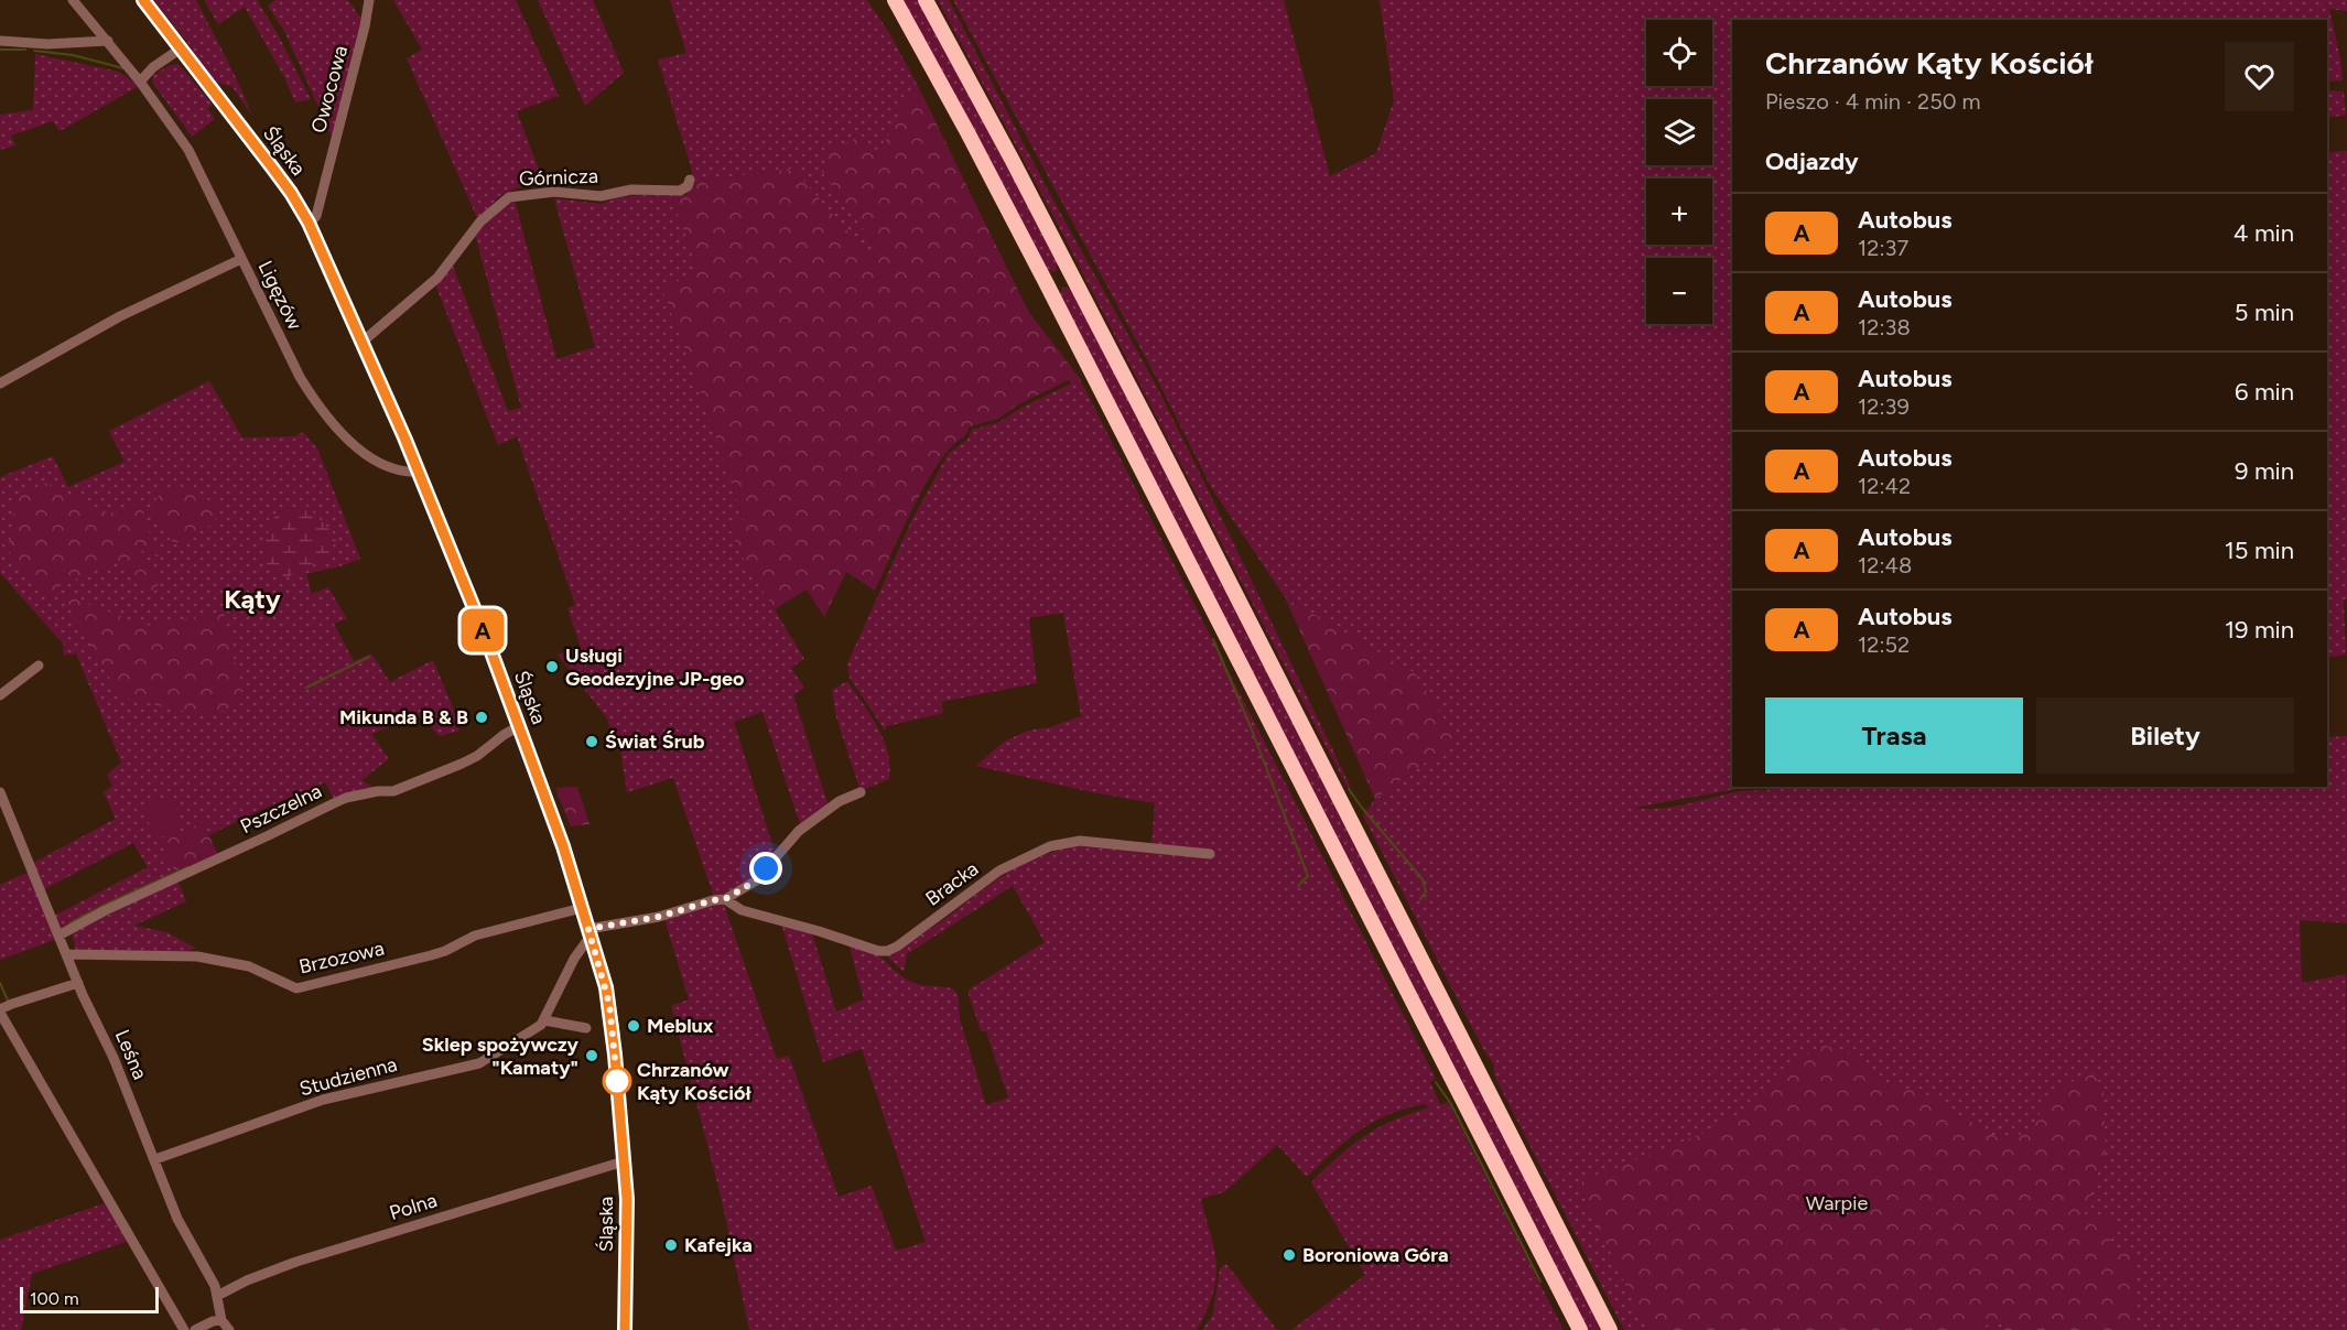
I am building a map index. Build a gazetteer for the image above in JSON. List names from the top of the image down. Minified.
{"streets":{"main road":["Śląska"],"street":["Owocowa","Górnicza","Ligęzów","Pszczelna","Bracka","Brzozowa","Leśna","Studzienna","Polna"]},"crossings":[["Owocowa","Śląska"],["Śląska","Górnicza"],["Śląska","Ligęzów"],["Śląska","Pszczelna"],["Śląska","Brzozowa"],["Śląska","Studzienna"],["Śląska","Polna"],["Pszczelna","Leśna"],["Brzozowa","Leśna"],["Leśna","Studzienna"],["Leśna","Polna"]],"districts":["Kąty"],"parks":["Warpie"],"places":["Usługi Geodezyjne JP-geo","Mikunda B & B","Świat Śrub","Meblux","Sklep spożywczy \"Kamaty\"","Chrzanów Kąty Kościół","Kafejka","Boroniowa Góra"],"lines":["bus line A"],"scale_bar":"100 m","page":{"on_map":"A","map_buttons":["+","−"],"heading":[["Chrzanów Kąty Kościół","Pieszo · 4 min · 250 m"],"Odjazdy"],"list":[{"mark":"A","name":"Autobus","note":"12:37","value":"4 min"},{"mark":"A","name":"Autobus","note":"12:38","value":"5 min"},{"mark":"A","name":"Autobus","note":"12:39","value":"6 min"},{"mark":"A","name":"Autobus","note":"12:42","value":"9 min"},{"mark":"A","name":"Autobus","note":"12:48","value":"15 min"},{"mark":"A","name":"Autobus","note":"12:52","value":"19 min"}],"buttons":["Trasa","Bilety"],"scale":"100 m"}}
